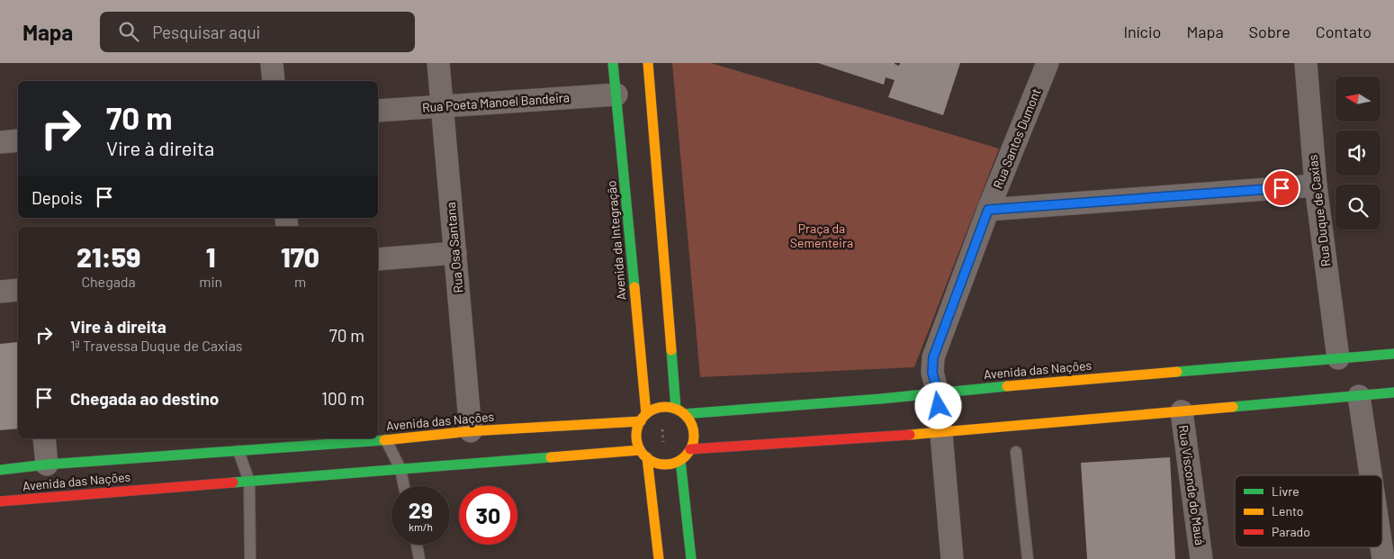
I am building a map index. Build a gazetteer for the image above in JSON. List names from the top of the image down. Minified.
{"streets":{"main road":["Avenida da Integração","Avenida das Nações"],"street":["Rua Poeta Manoel Bandeira","Rua Santos Dumont","Rua Duque de Caxias","Rua Osa Santana","Rua Visconde do Mauá"]},"crossings":[["Rua Poeta Manoel Bandeira","Avenida da Integração"],["Rua Poeta Manoel Bandeira","Rua Osa Santana"],["Rua Santos Dumont","Avenida das Nações"],["Rua Duque de Caxias","Avenida das Nações"],["Avenida da Integração","Avenida das Nações"],["Rua Osa Santana","Avenida das Nações"]],"parks":["Praça da Sementeira"],"legend":["Livre","Lento","Parado"],"north":"left","page":{"header":"Mapa","search":"Pesquisar aqui","nav":["Início","Mapa","Sobre","Contato"],"turn":["70 m","Vire à direita"],"then":"Depois","eta":["21:59","Chegada","1","min","170","m"],"list":[{"name":"Vire à direita","note":"1ª Travessa Duque de Caxias","value":"70 m"},{"name":"Chegada ao destino","value":"100 m"}],"speed":"29 km/h","limit":"30"}}
